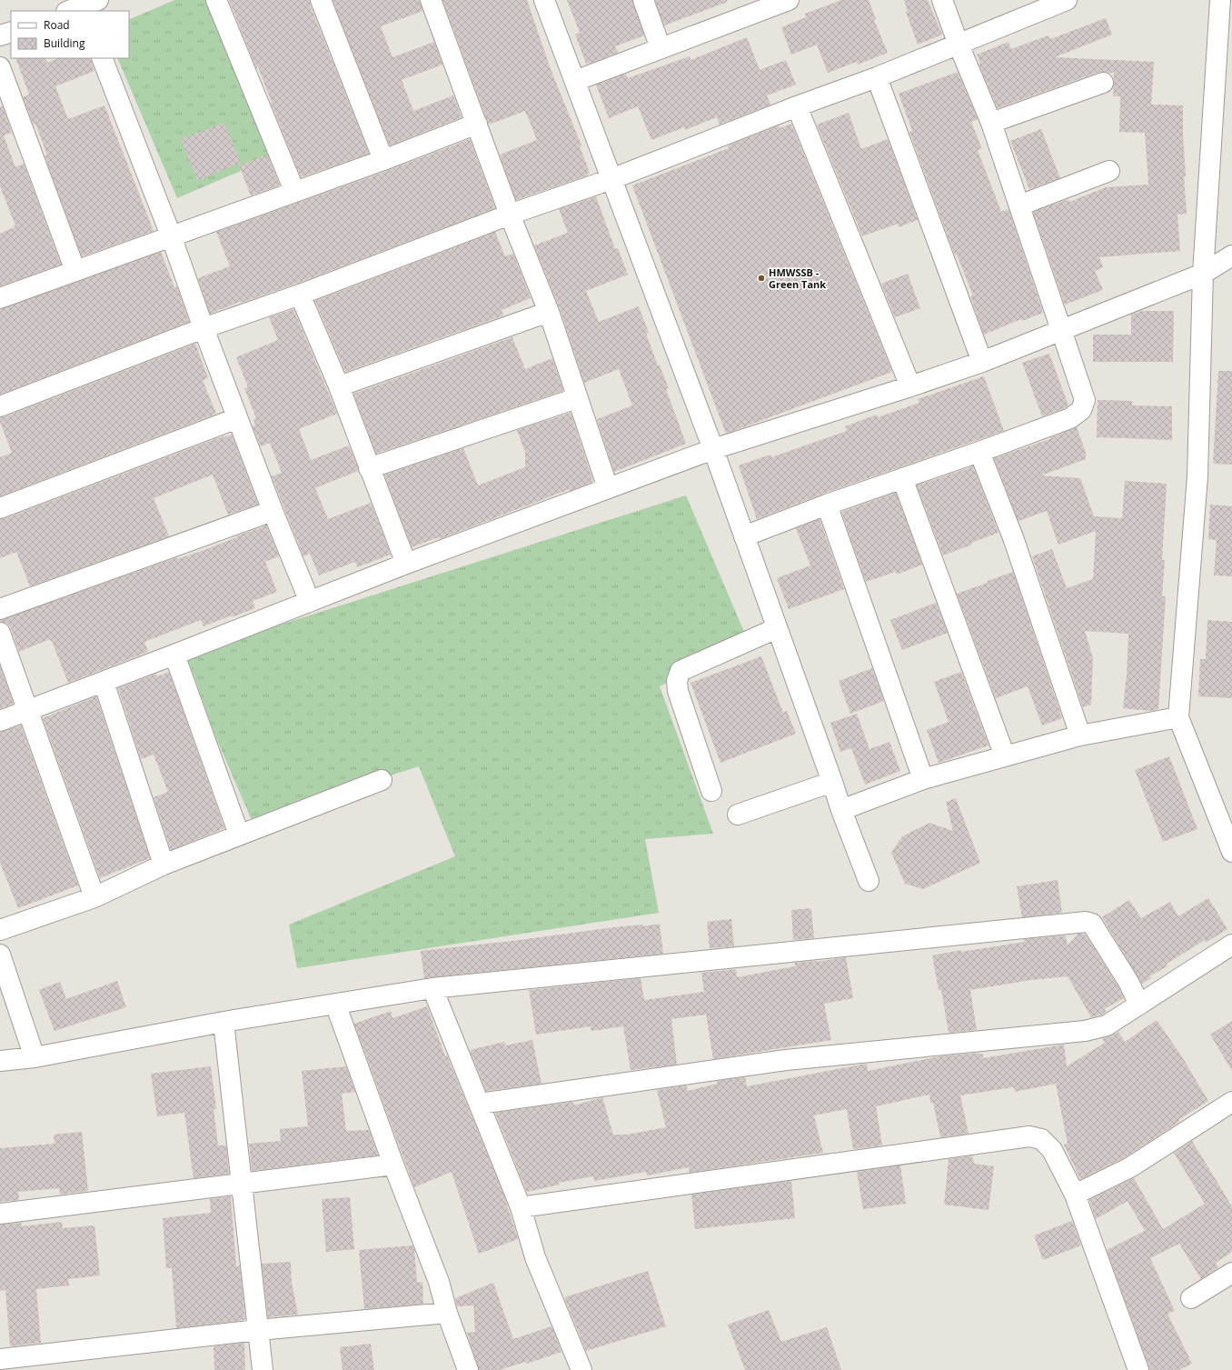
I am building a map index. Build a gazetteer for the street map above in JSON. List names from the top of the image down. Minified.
{"places":["HMWSSB - Green Tank"],"legend":["Road","Building"]}
